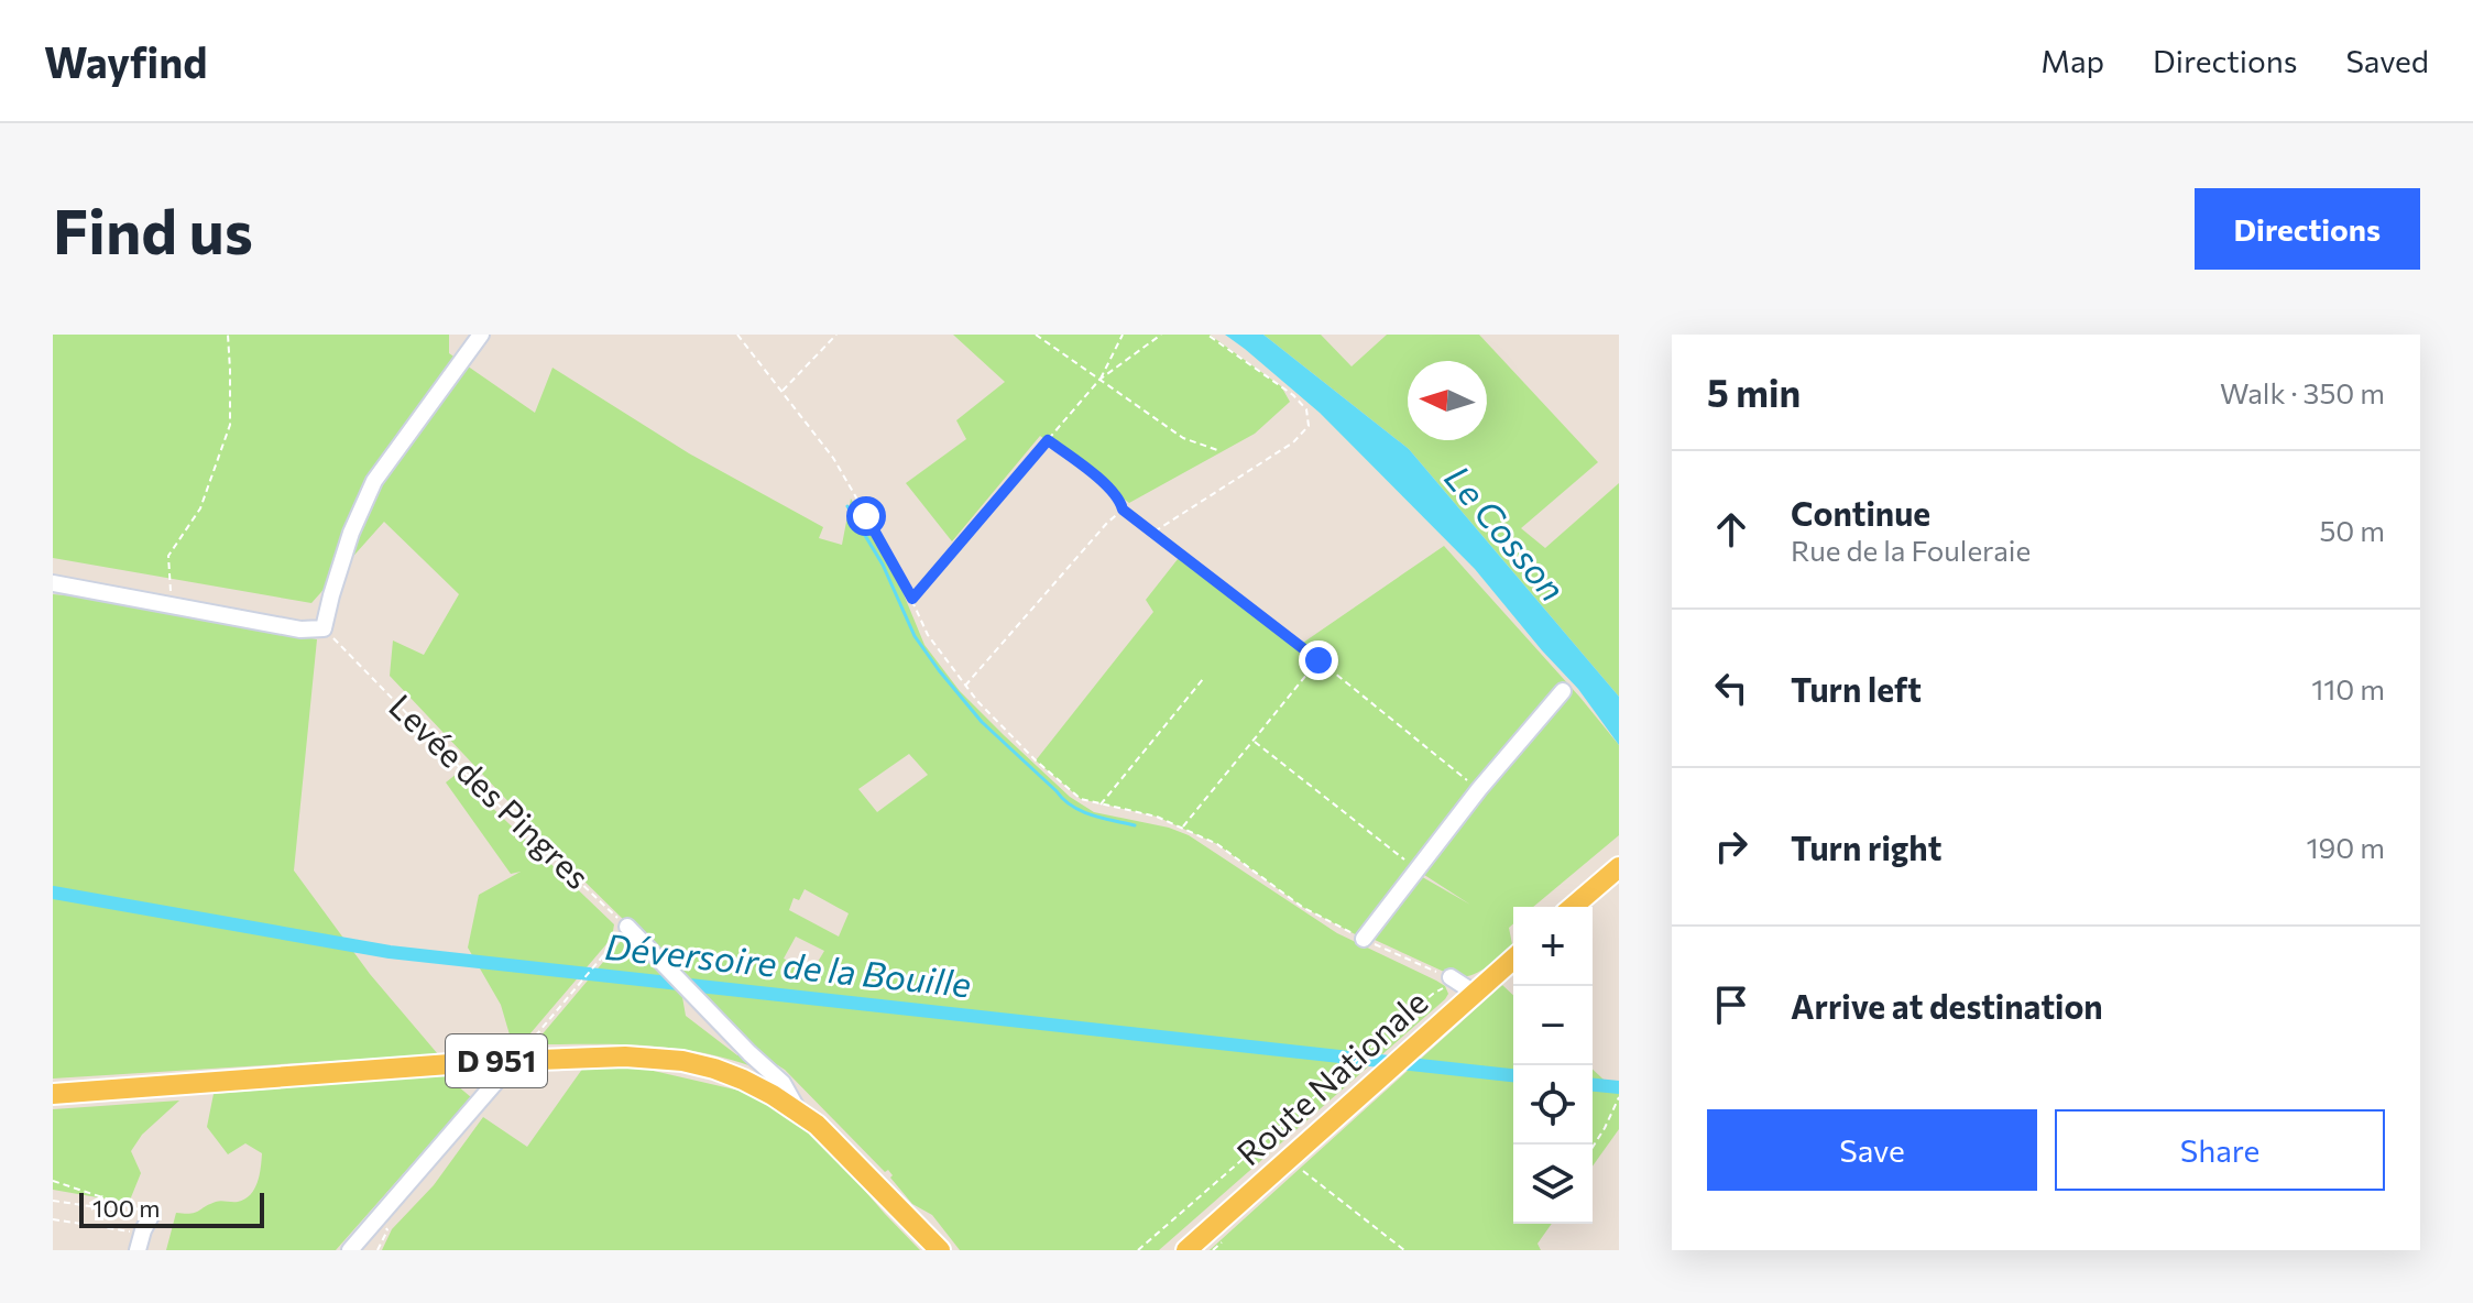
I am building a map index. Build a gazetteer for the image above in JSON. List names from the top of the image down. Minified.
{"streets":{"main road":["D 951","Route Nationale"],"path":["Levée des Pingres"]},"water":["Le Cosson","Déversoire de la Bouille"],"scale_bar":"100 m","north":"left","page":{"header":"Wayfind","nav":["Map","Directions","Saved"],"buttons":["Directions",["Save","Share"]],"title":"Find us","heading":["5 min","Walk · 350 m"],"list":[["Continue","Rue de la Fouleraie","50 m"],["Turn left","110 m"],["Turn right","190 m"],"Arrive at destination"],"map_buttons":["+","−"],"scale":"100 m"}}
